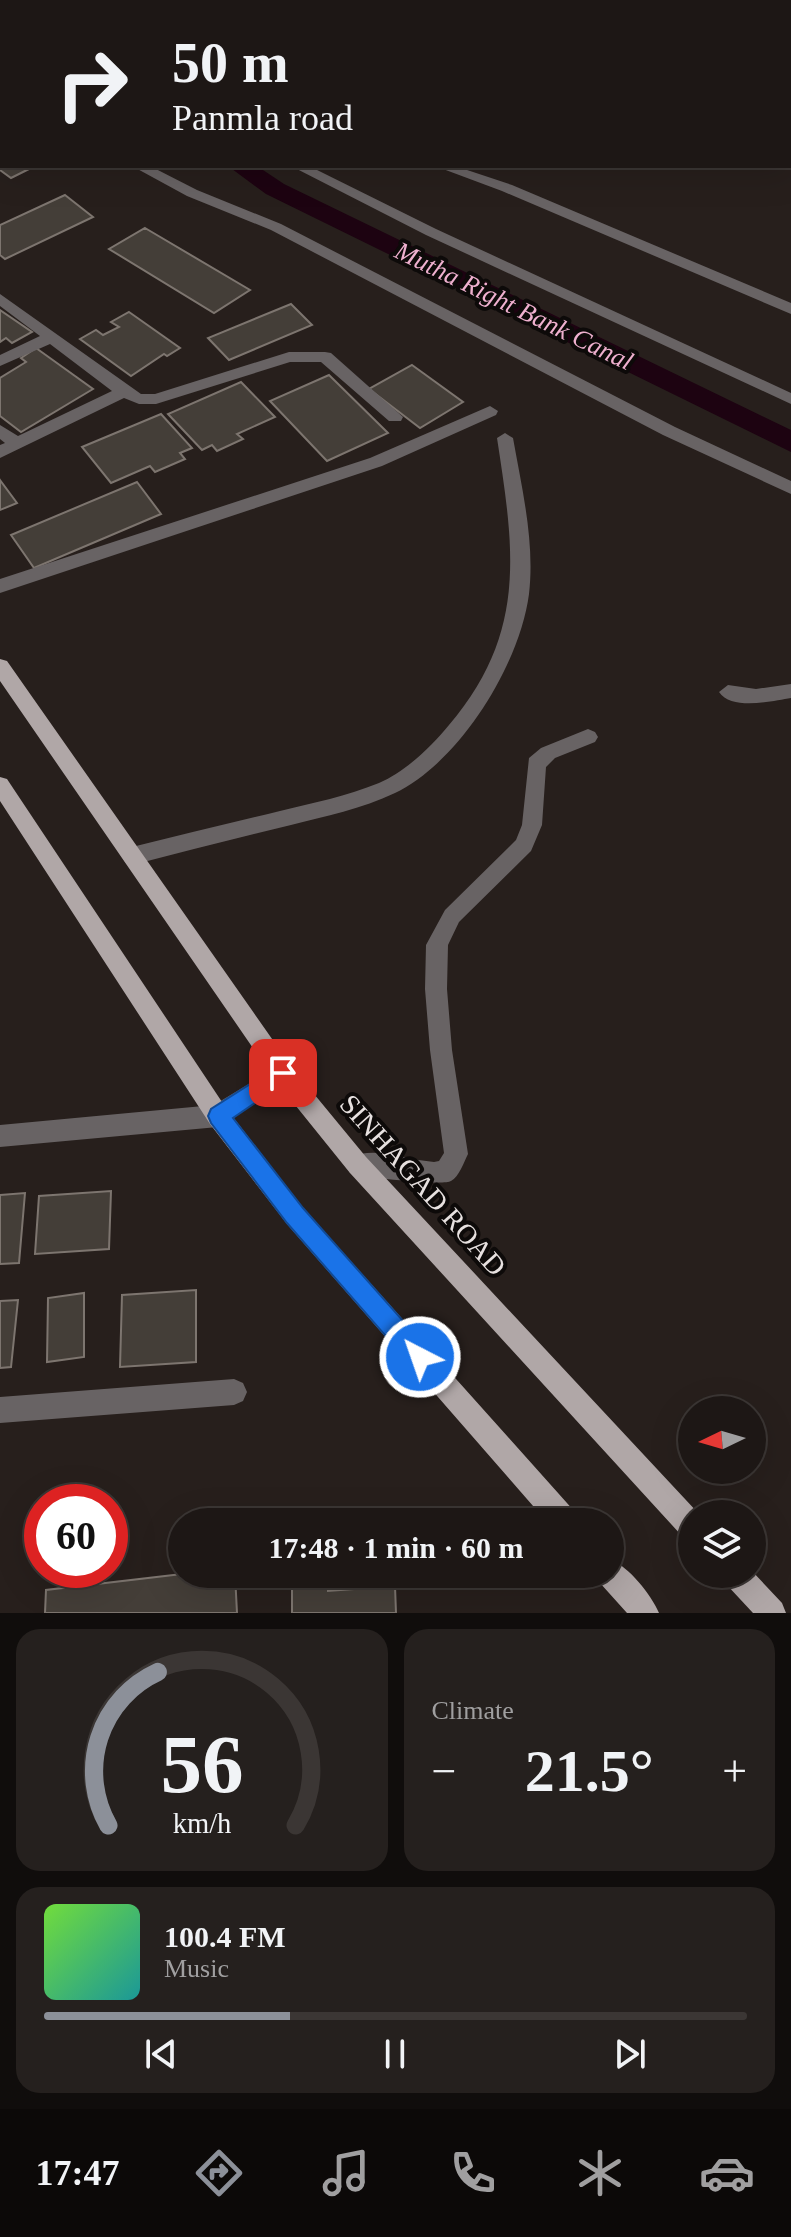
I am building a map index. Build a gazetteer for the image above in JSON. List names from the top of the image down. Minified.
{"streets":{"main road":["SINHAGAD ROAD"]},"water":["Mutha Right Bank Canal"],"north":"left","page":{"turn":["50 m","Panmla road"],"limit":"60","trip":"17:48 · 1 min · 60 m","tile":"Climate","heat":["−","21.5°","+"],"song":["100.4 FM","Music"],"tabs":"17:47","gauge":["56","km/h"]}}
